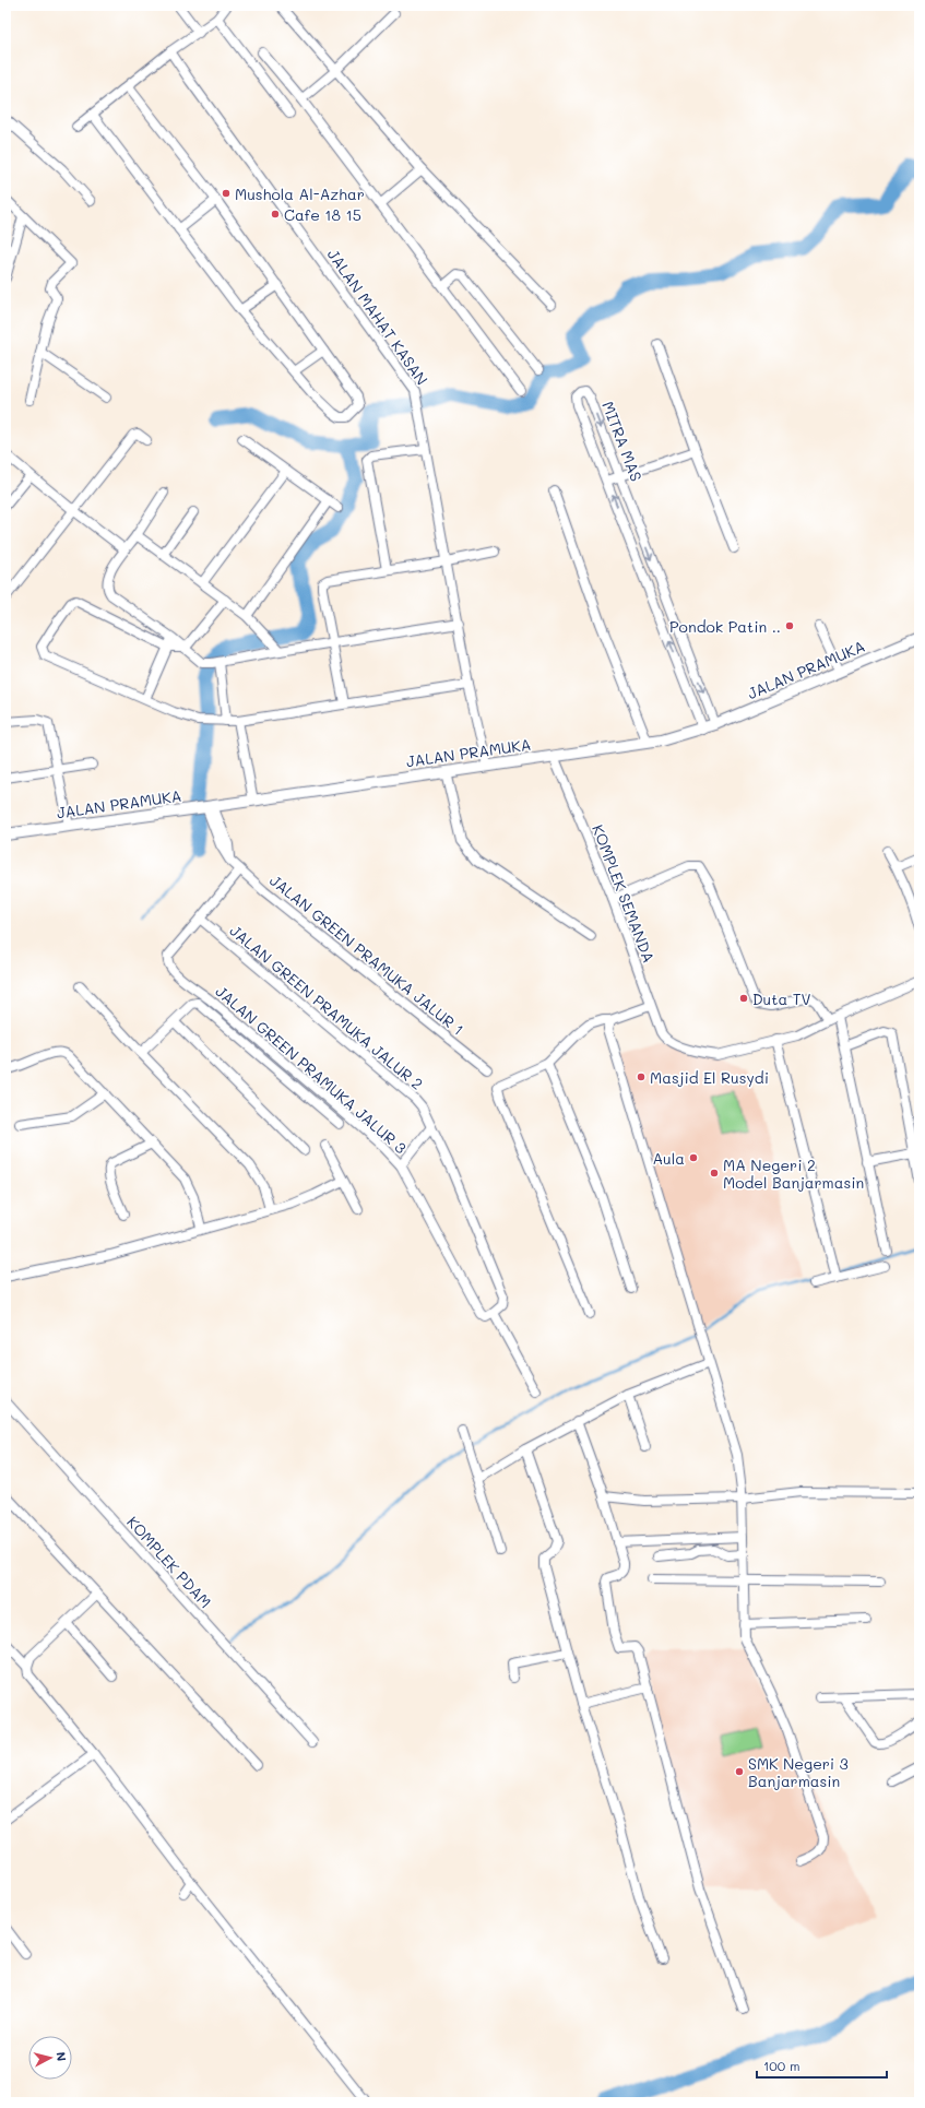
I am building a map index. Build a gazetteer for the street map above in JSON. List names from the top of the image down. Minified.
{"streets":{"main road":["JALAN PRAMUKA"],"street":["JALAN MAHAT KASAN","MITRA MAS","KOMPLEK SEMANDA","JALAN GREEN PRAMUKA JALUR 1","JALAN GREEN PRAMUKA JALUR 2","JALAN GREEN PRAMUKA JALUR 3","KOMPLEK PDAM"]},"crossings":[["JALAN MAHAT KASAN","JALAN PRAMUKA"],["MITRA MAS","JALAN PRAMUKA"],["JALAN PRAMUKA","KOMPLEK SEMANDA"],["JALAN PRAMUKA","JALAN GREEN PRAMUKA JALUR 1"],["JALAN GREEN PRAMUKA JALUR 2","JALAN GREEN PRAMUKA JALUR 3"]],"places":["Mushola Al-Azhar","Cafe 18 15","Pondok Patin ..","Duta TV","Masjid El Rusydi","Aula","MA Negeri 2 Model Banjarmasin","SMK Negeri 3 Banjarmasin"],"scale_bar":"100 m","north":"right"}
